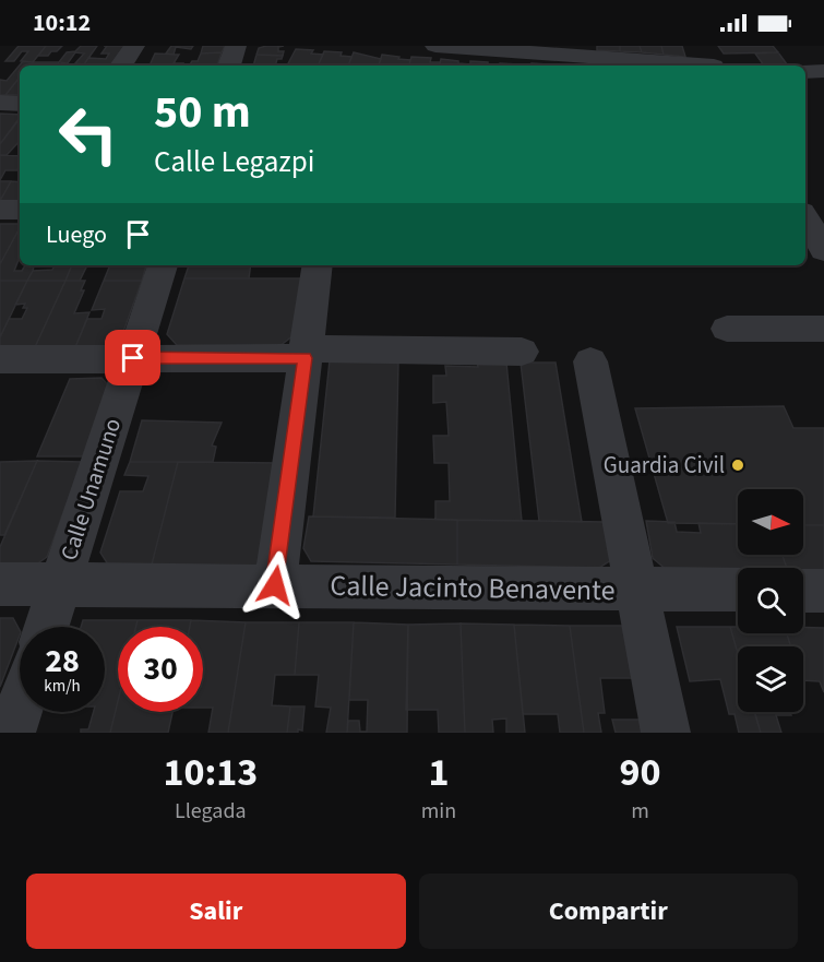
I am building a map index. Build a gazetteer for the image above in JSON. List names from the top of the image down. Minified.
{"streets":{"street":["Calle Unamuno","Calle Jacinto Benavente"]},"crossings":[["Calle Unamuno","Calle Jacinto Benavente"]],"places":["Guardia Civil"],"north":"right","page":{"status":"10:12","turn":["50 m","Calle Legazpi"],"then":"Luego","speed":"28 km/h","limit":"30","eta":["10:13","Llegada","1","min","90","m"],"buttons":["Salir","Compartir"]}}
